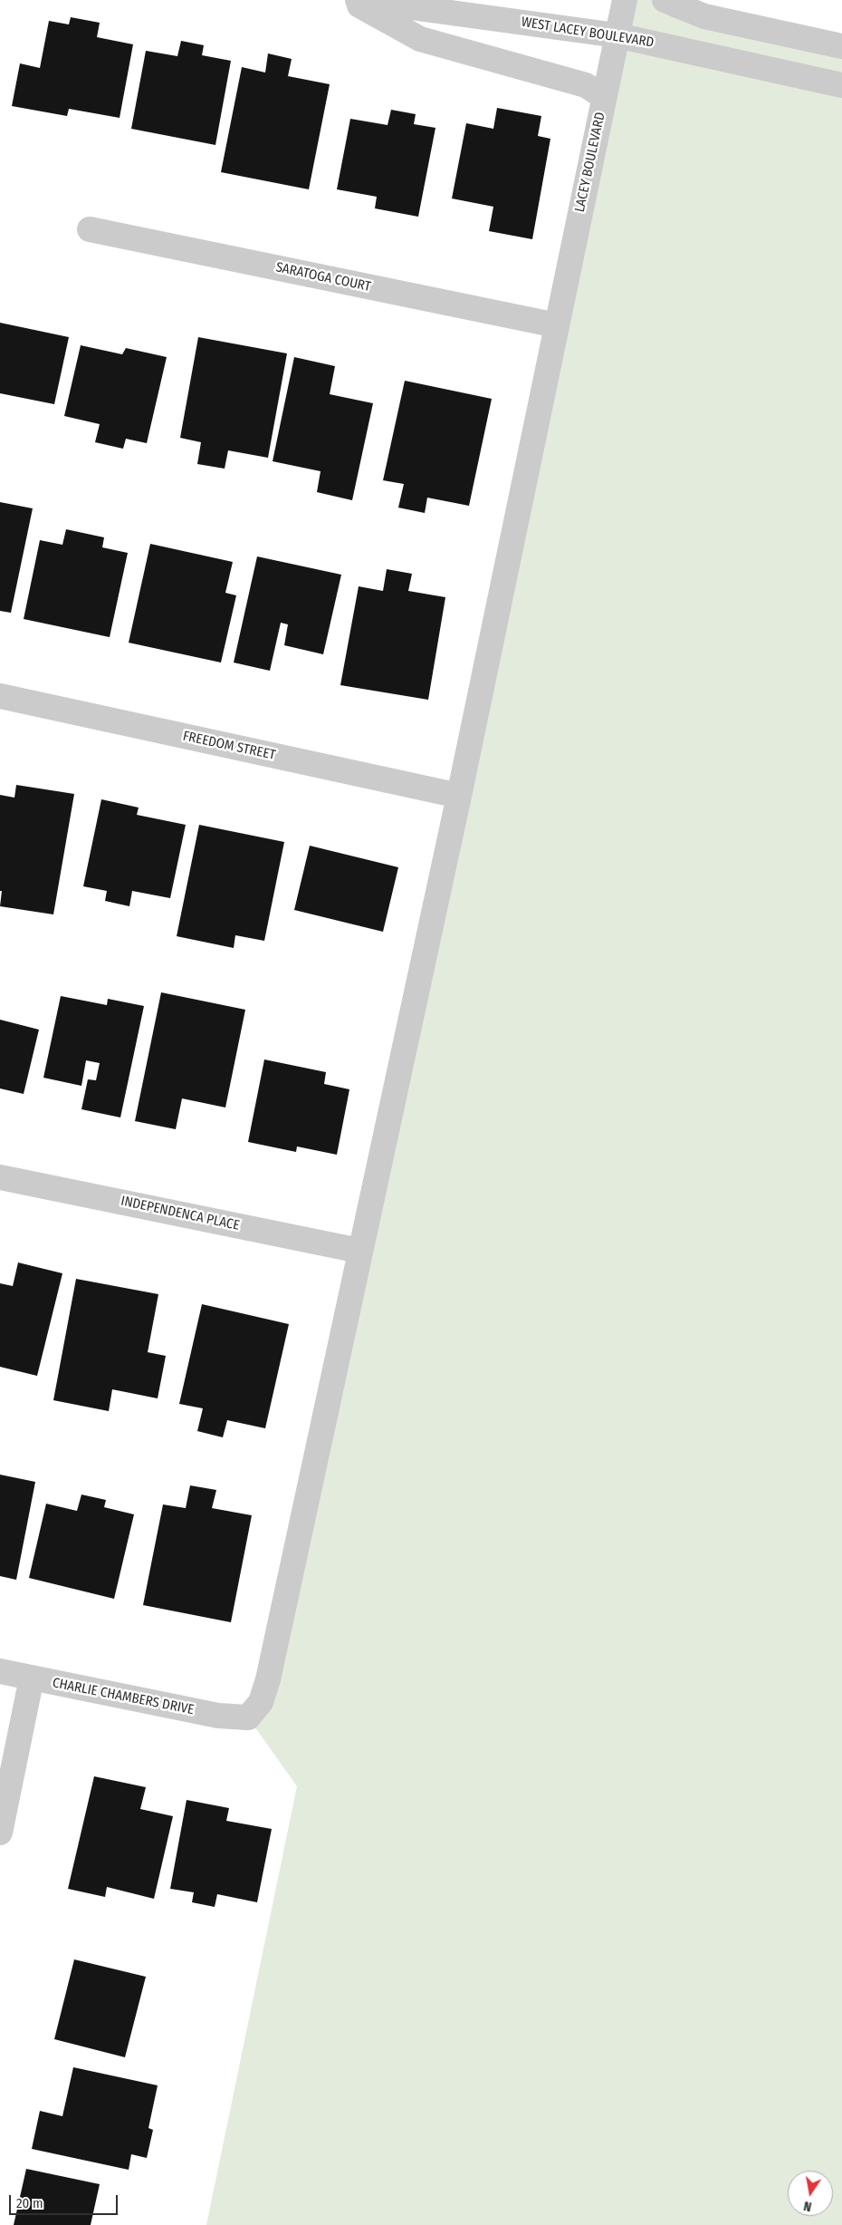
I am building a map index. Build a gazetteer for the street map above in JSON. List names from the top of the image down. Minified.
{"streets":{"street":["WEST LACEY BOULEVARD","LACEY BOULEVARD","SARATOGA COURT","FREEDOM STREET","INDEPENDENCA PLACE","CHARLIE CHAMBERS DRIVE"]},"crossings":[["WEST LACEY BOULEVARD","LACEY BOULEVARD"],["LACEY BOULEVARD","SARATOGA COURT"],["LACEY BOULEVARD","FREEDOM STREET"],["LACEY BOULEVARD","INDEPENDENCA PLACE"],["LACEY BOULEVARD","CHARLIE CHAMBERS DRIVE"]],"scale_bar":"20 m","north":"bottom"}
